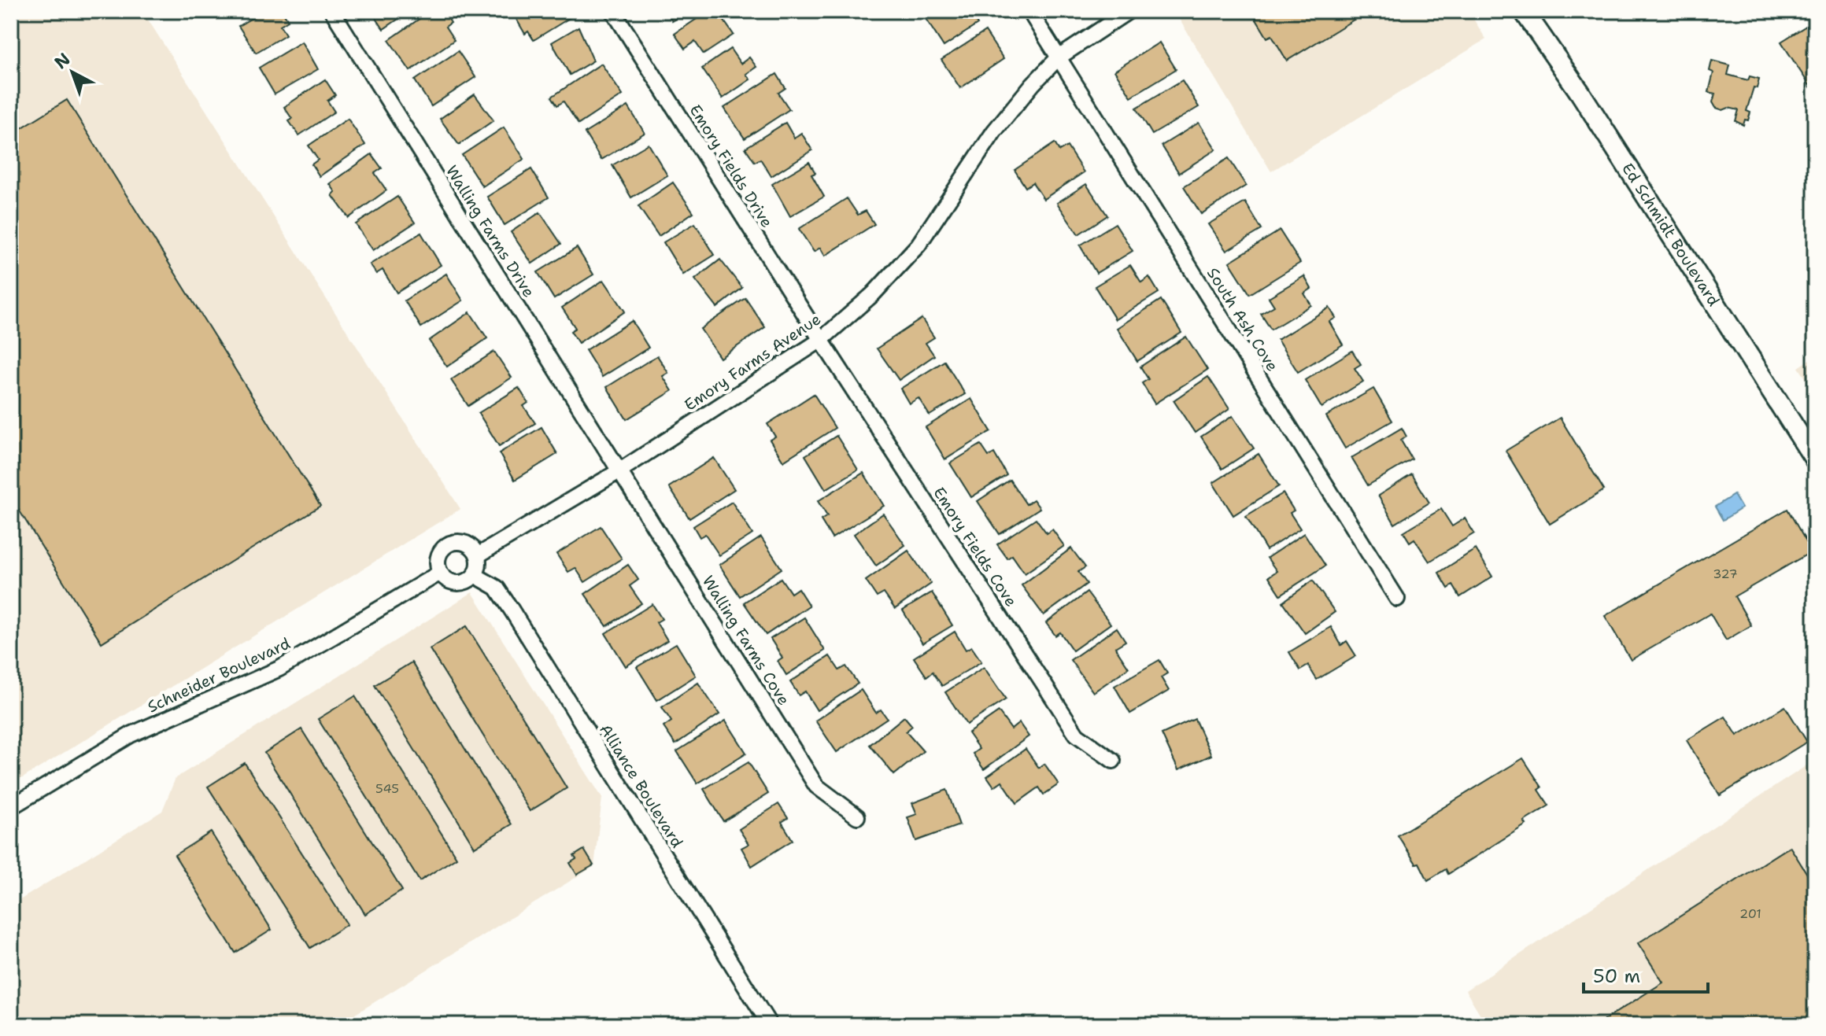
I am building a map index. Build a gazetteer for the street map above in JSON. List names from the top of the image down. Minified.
{"streets":{"street":["Emory Fields Drive","Walling Farms Drive","Ed Schmidt Boulevard","South Ash Cove","Emory Farms Avenue","Emory Fields Cove","Walling Farms Cove","Schneider Boulevard","Alliance Boulevard"]},"crossings":[["Emory Fields Drive","Emory Farms Avenue"],["Emory Fields Drive","Emory Fields Cove"],["Walling Farms Drive","Emory Farms Avenue"],["Walling Farms Drive","Walling Farms Cove"],["South Ash Cove","Emory Farms Avenue"],["Emory Farms Avenue","Emory Fields Cove"],["Emory Farms Avenue","Walling Farms Cove"],["Emory Farms Avenue","Schneider Boulevard"],["Emory Farms Avenue","Alliance Boulevard"],["Schneider Boulevard","Alliance Boulevard"]],"house_numbers":["327","545","201"],"scale_bar":"50 m","north":"top left"}
